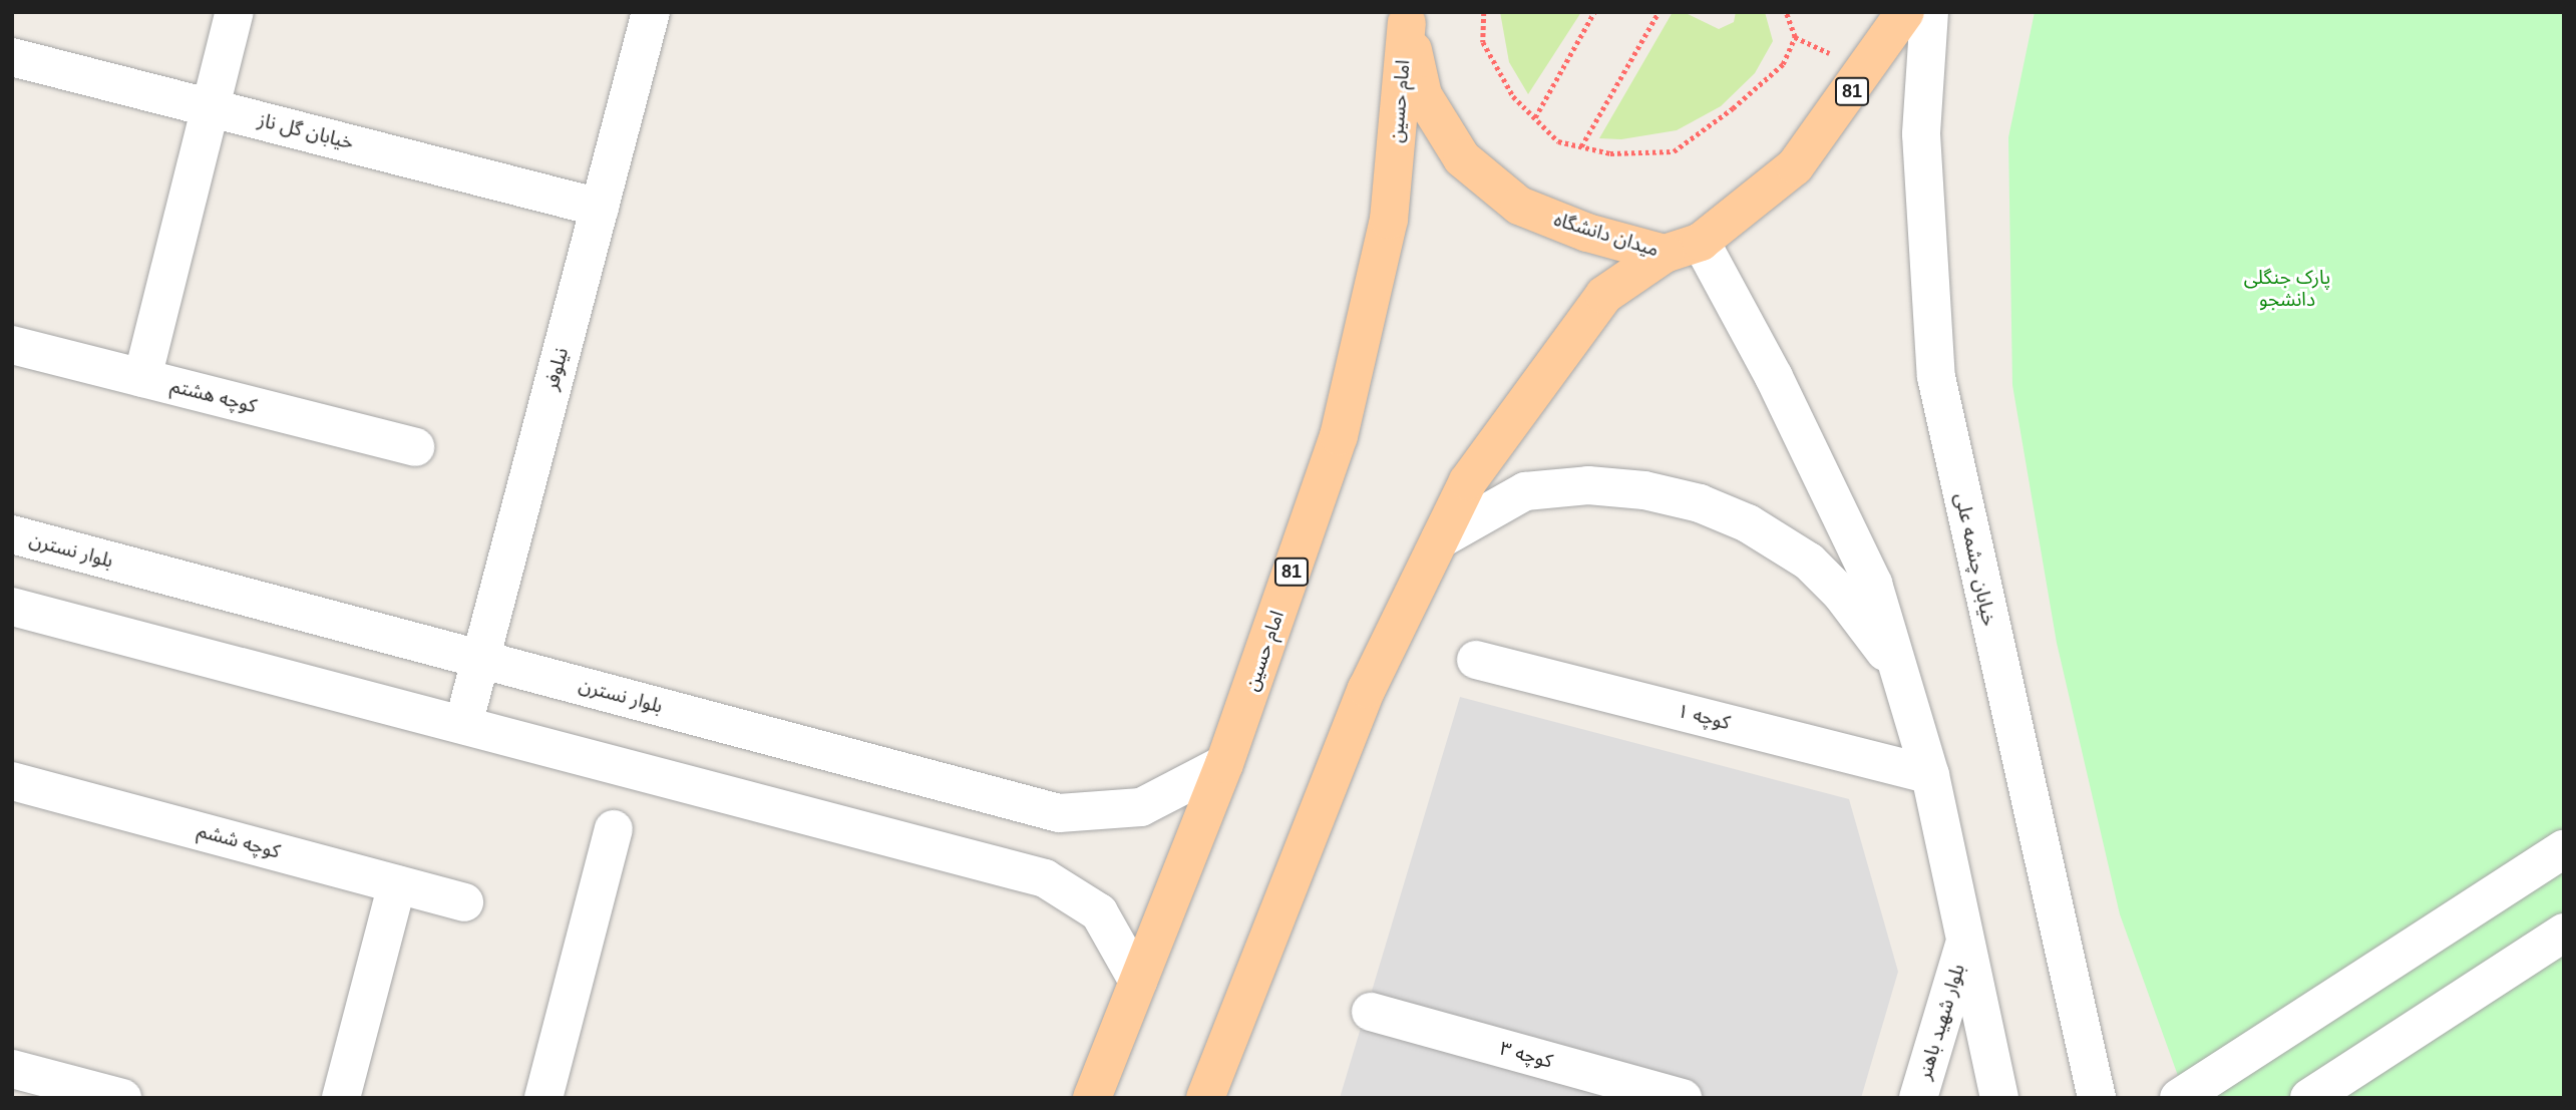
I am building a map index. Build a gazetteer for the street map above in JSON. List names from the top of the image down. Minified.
{"streets":{"main road":["81","امام حسین","میدان دانشگاه"],"street":["خیابان گل ناز","نیلوفر","کوچه هشتم","بلوار نسترن","خیابان چشمه علی","کوچه ۱","کوچه ششم","بلوار شهید باهنر","کوچه ۳"]},"crossings":[["81","میدان دانشگاه"],["امام حسین","میدان دانشگاه"],["امام حسین","بلوار نسترن"],["خیابان گل ناز","نیلوفر"],["نیلوفر","بلوار نسترن"]],"parks":["پارک جنگلی دانشجو"]}
